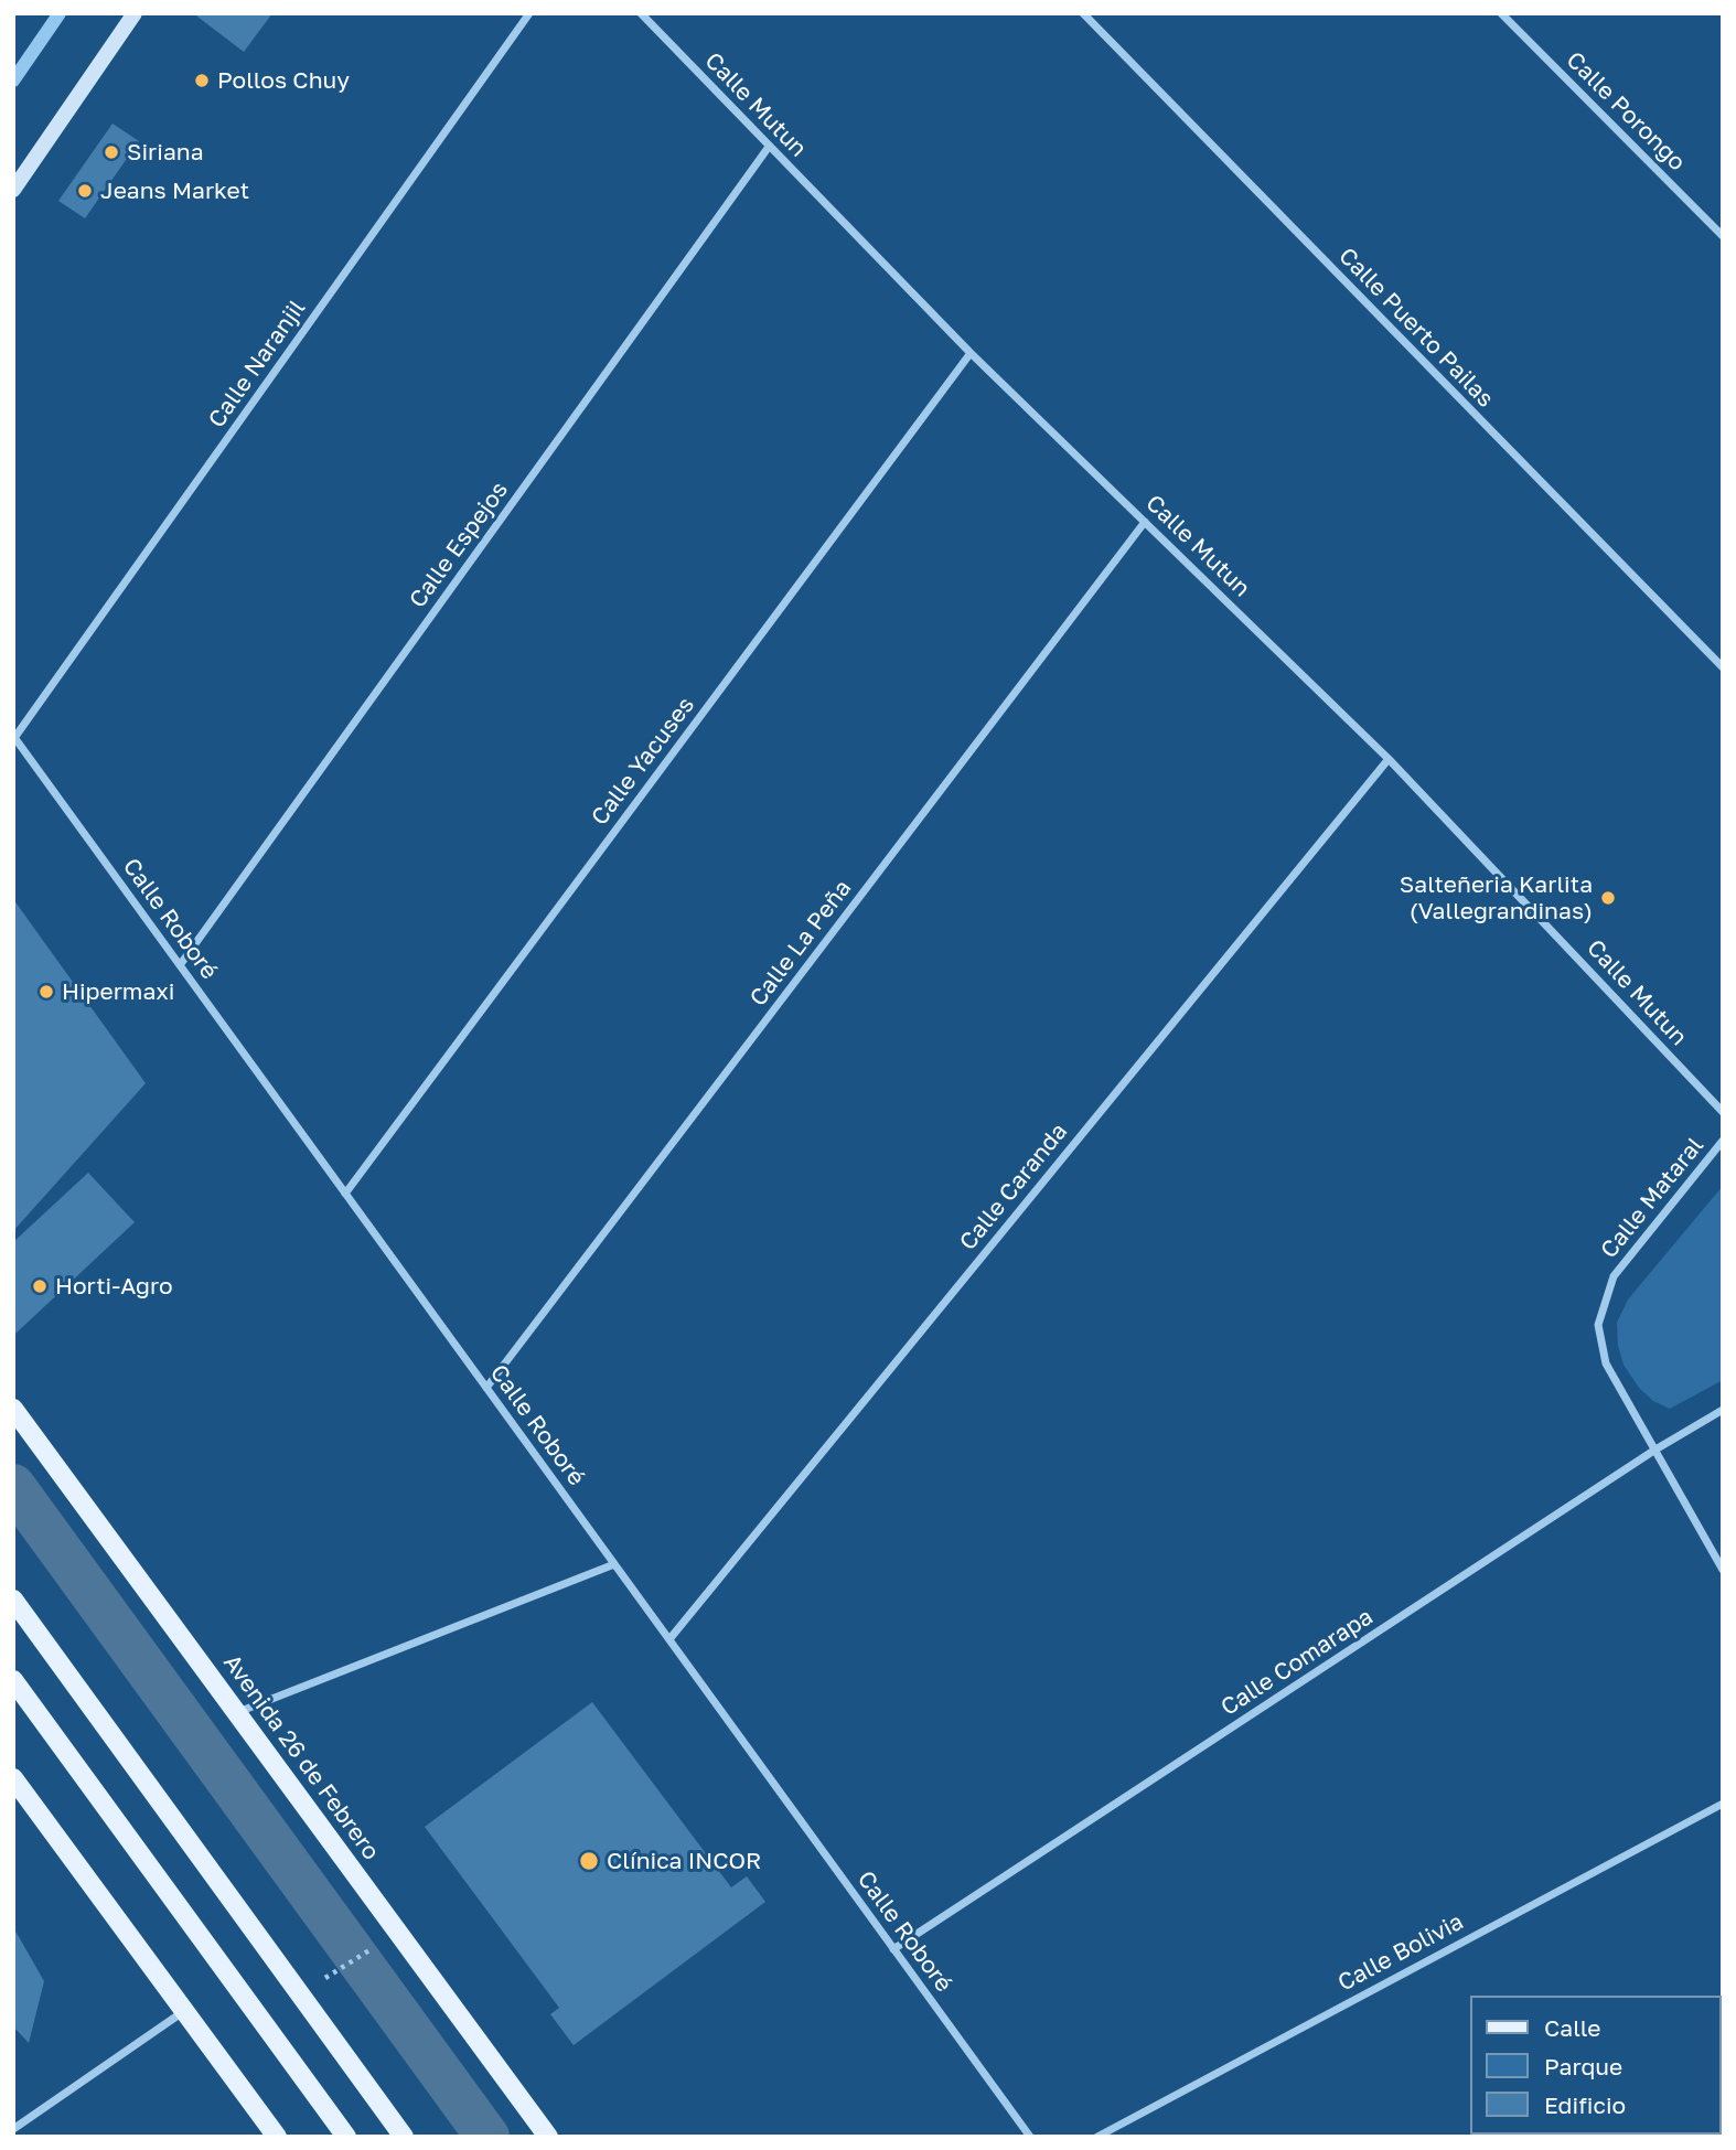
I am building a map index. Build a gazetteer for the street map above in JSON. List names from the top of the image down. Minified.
{"streets":{"main road":["Avenida 26 de Febrero"],"street":["Calle Mutun","Calle Porongo","Calle Puerto Pailas","Calle Naranjil","Calle Espejos","Calle Yacuses","Calle Roboré","Calle La Peña","Calle Caranda","Calle Mataral","Calle Comarapa","Calle Bolivia"]},"crossings":[["Calle Mutun","Calle Espejos"],["Calle Mutun","Calle Yacuses"],["Calle Mutun","Calle La Peña"],["Calle Mutun","Calle Caranda"],["Calle Naranjil","Calle Roboré"],["Calle Espejos","Calle Roboré"],["Calle Yacuses","Calle Roboré"],["Calle Roboré","Calle La Peña"],["Calle Roboré","Calle Caranda"],["Calle Roboré","Calle Comarapa"],["Calle Mataral","Calle Comarapa"]],"places":["Pollos Chuy","Siriana","Jeans Market","Salteñeria Karlita (Vallegrandinas)","Hipermaxi","Horti-Agro","Clínica INCOR"],"legend":["Calle","Parque","Edificio"]}
